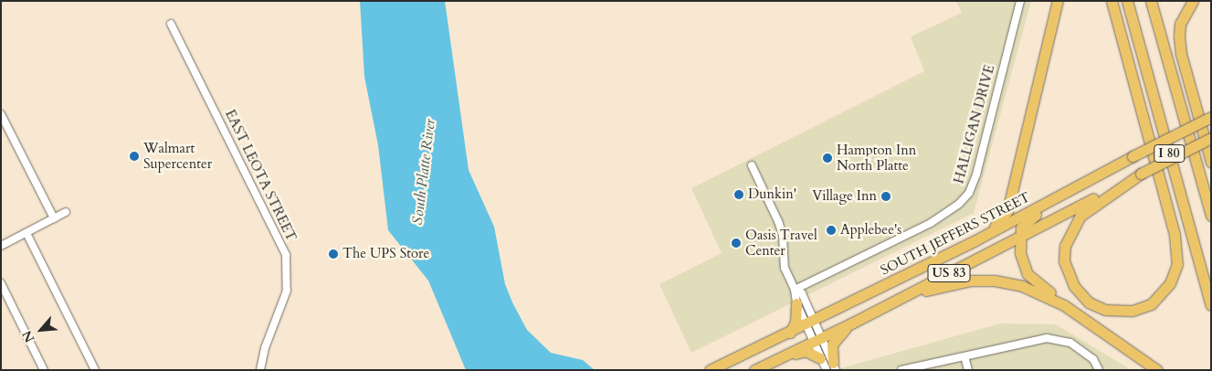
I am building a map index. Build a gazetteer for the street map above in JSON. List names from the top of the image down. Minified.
{"streets":{"highway":["I 80","SOUTH JEFFERS STREET","US 83"],"street":["HALLIGAN DRIVE","EAST LEOTA STREET"]},"water":["South Platte River"],"places":["Walmart Supercenter","Hampton Inn North Platte","Dunkin'","Village Inn","Applebee's","Oasis Travel Center","The UPS Store"],"north":"bottom left"}
